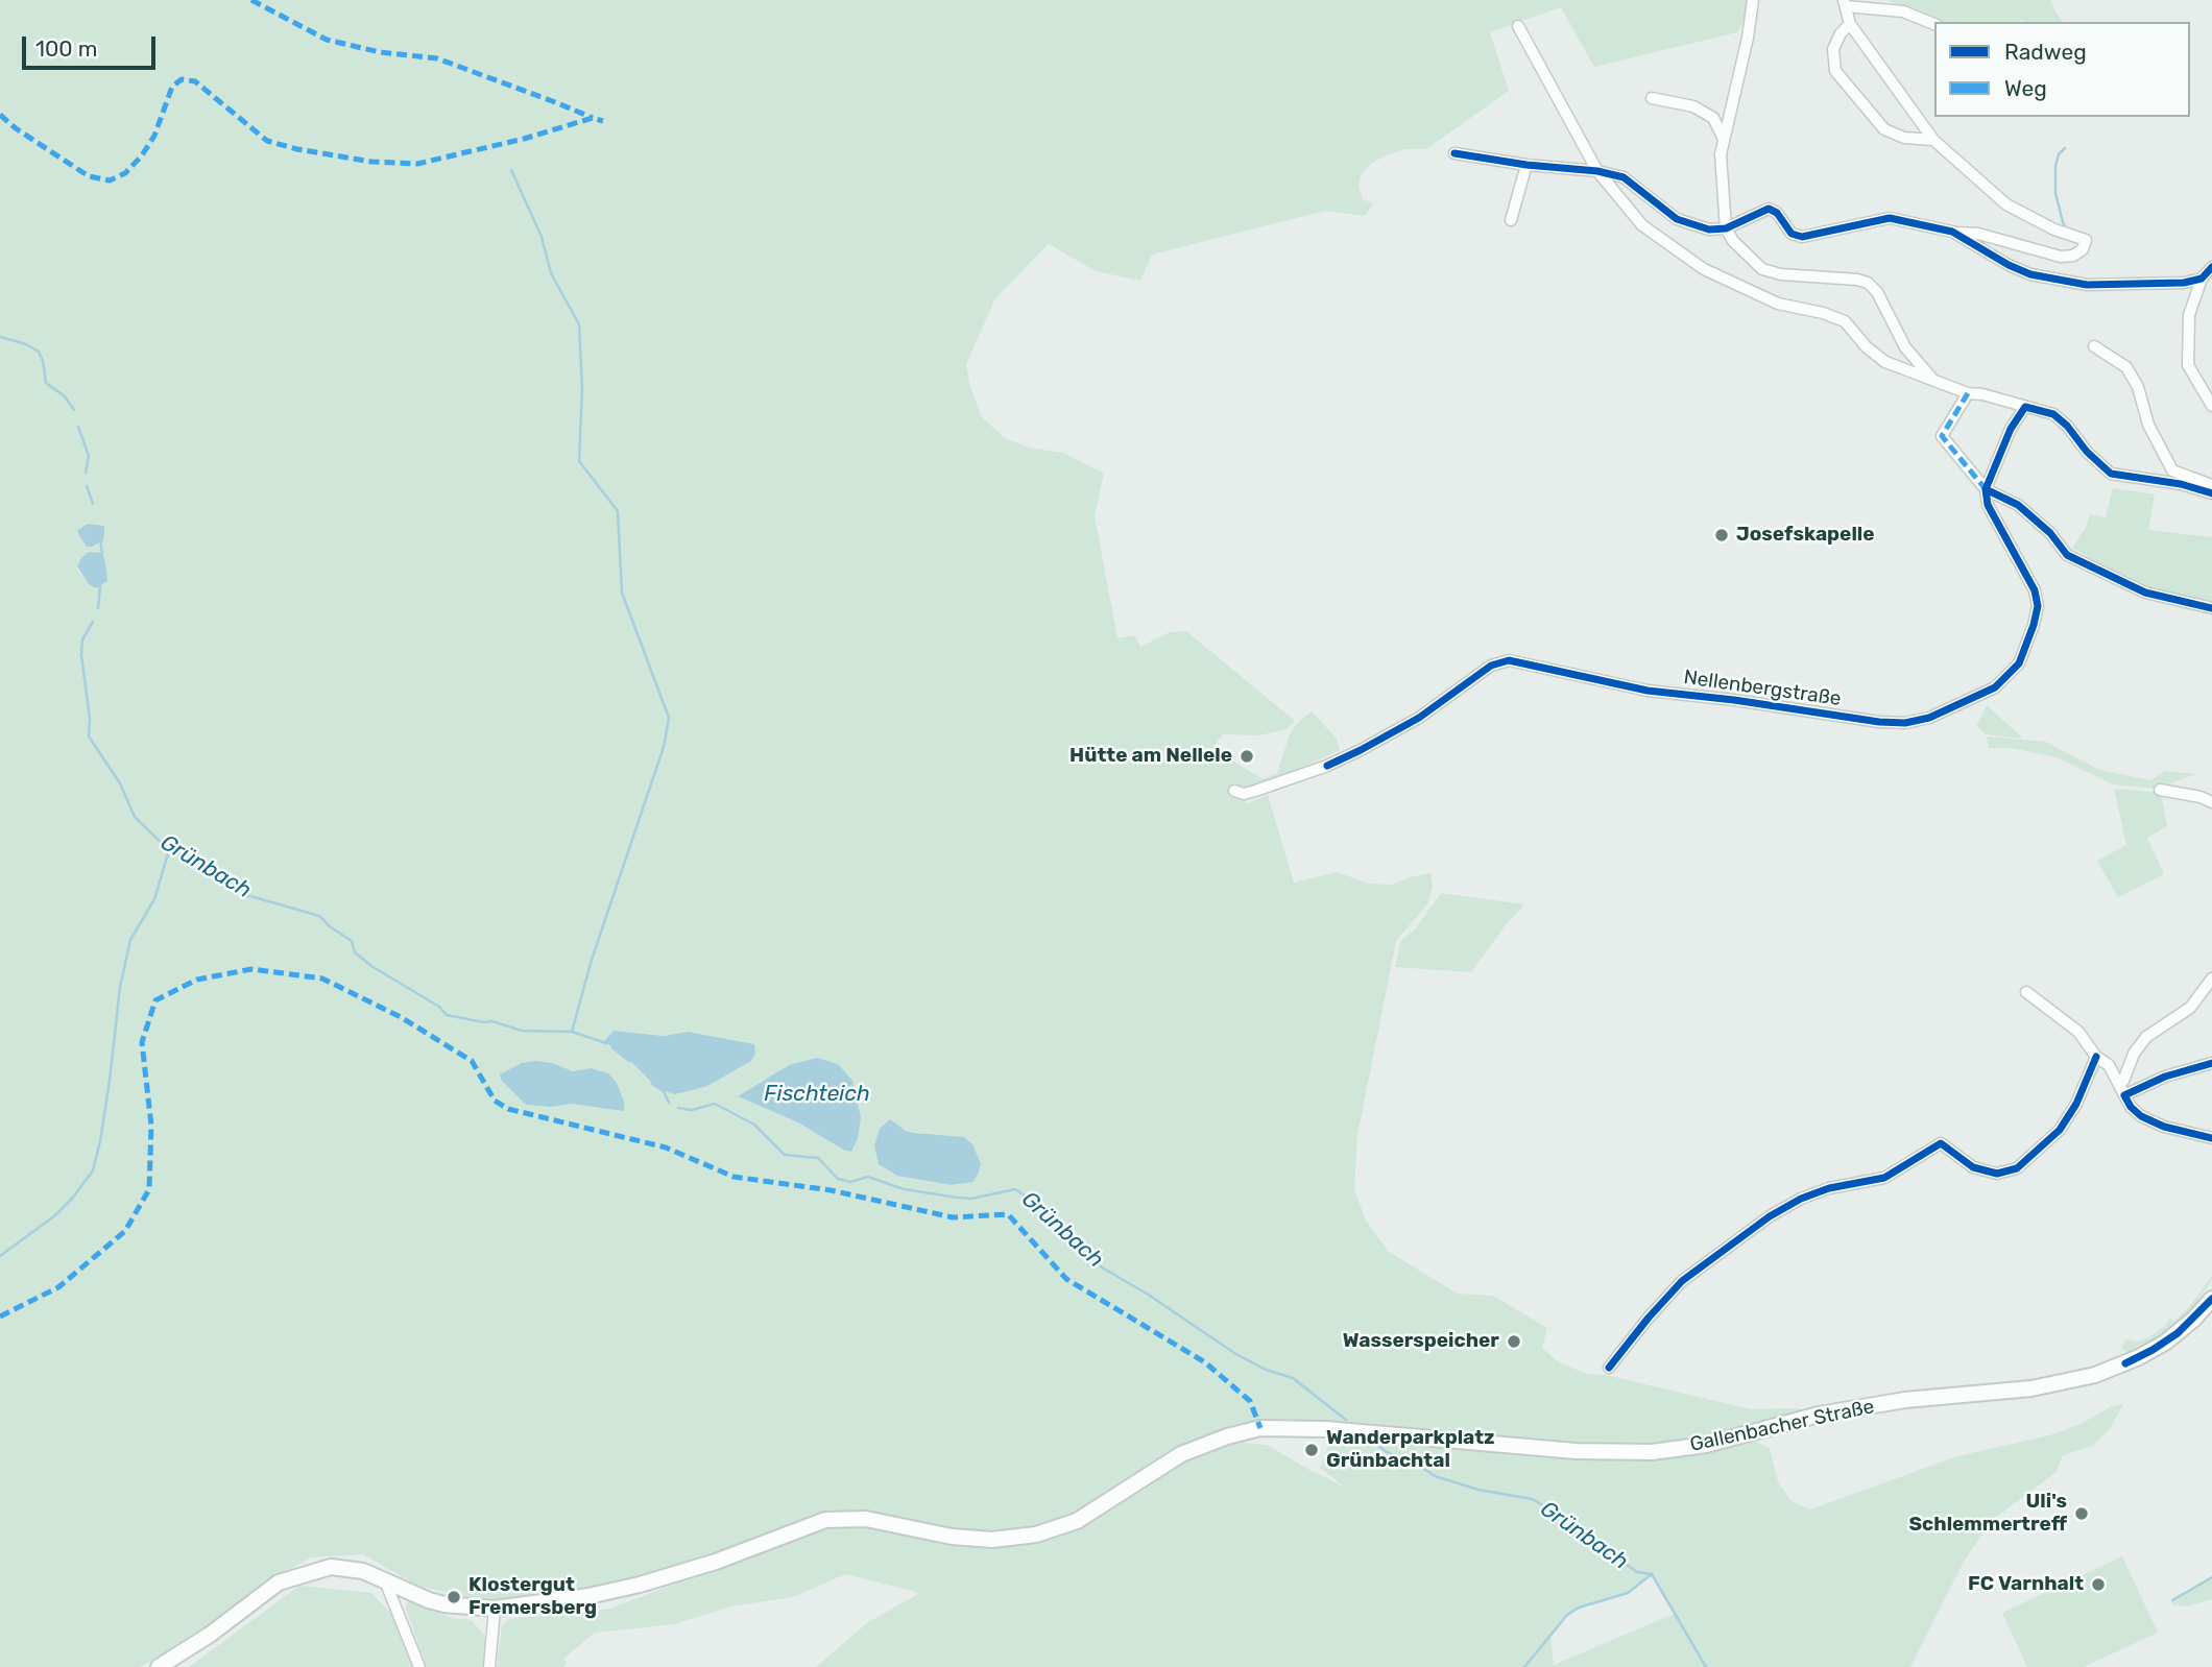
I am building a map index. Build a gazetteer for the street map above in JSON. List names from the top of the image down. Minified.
{"streets":{"main road":["Gallenbacher Straße"],"street":["Nellenbergstraße"]},"water":["Grünbach","Fischteich"],"places":["Josefskapelle","Hütte am Nellele","Wasserspeicher","Wanderparkplatz Grünbachtal","Uli's Schlemmertreff","FC Varnhalt","Klostergut Fremersberg"],"legend":["Radweg","Weg"],"scale_bar":"100 m"}
